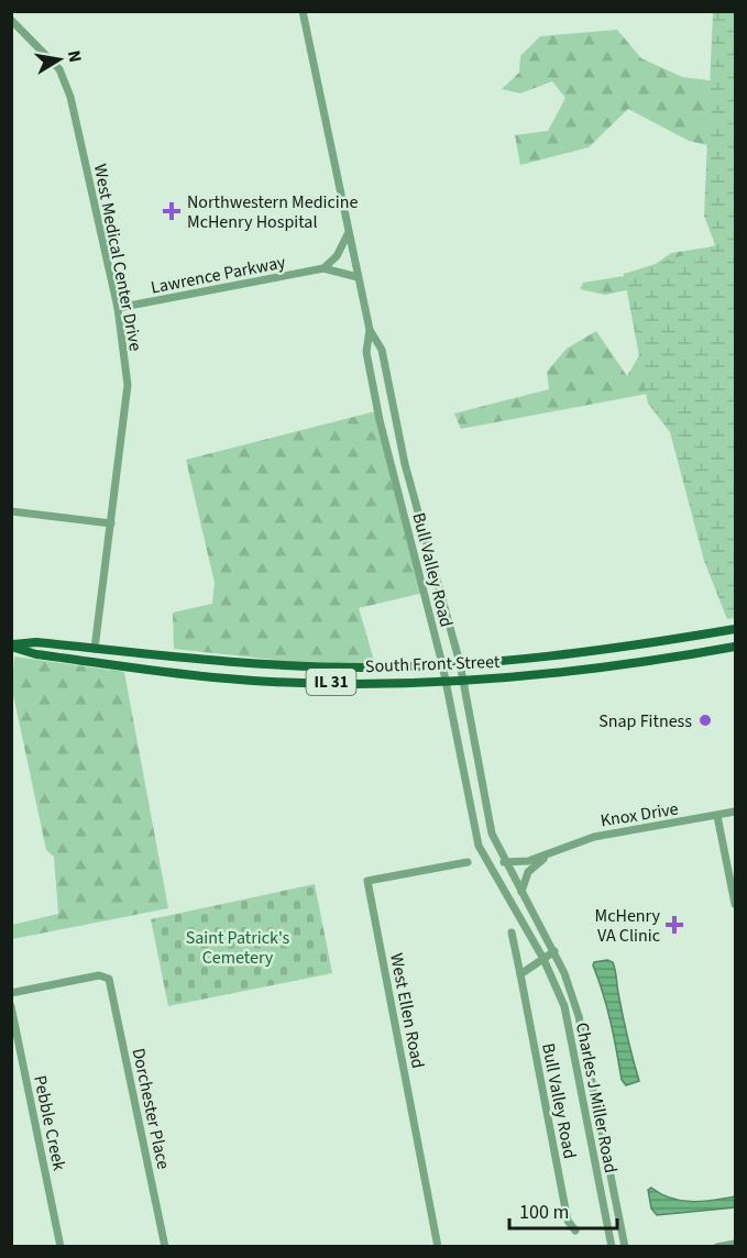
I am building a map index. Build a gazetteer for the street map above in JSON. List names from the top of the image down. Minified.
{"streets":{"main road":["South Front Street","IL 31"],"street":["West Medical Center Drive","Lawrence Parkway","Bull Valley Road","Knox Drive","West Ellen Road","Charles J Miller Road","Dorchester Place","Pebble Creek"]},"crossings":[["West Medical Center Drive","Lawrence Parkway"],["West Medical Center Drive","South Front Street"],["Lawrence Parkway","Bull Valley Road"],["Bull Valley Road","South Front Street"],["Bull Valley Road","Knox Drive"],["Bull Valley Road","Charles J Miller Road"]],"parks":["Saint Patrick's Cemetery"],"places":{"health":["Northwestern Medicine McHenry Hospital","McHenry VA Clinic"],"other":["Snap Fitness"]},"scale_bar":"100 m","north":"right"}
